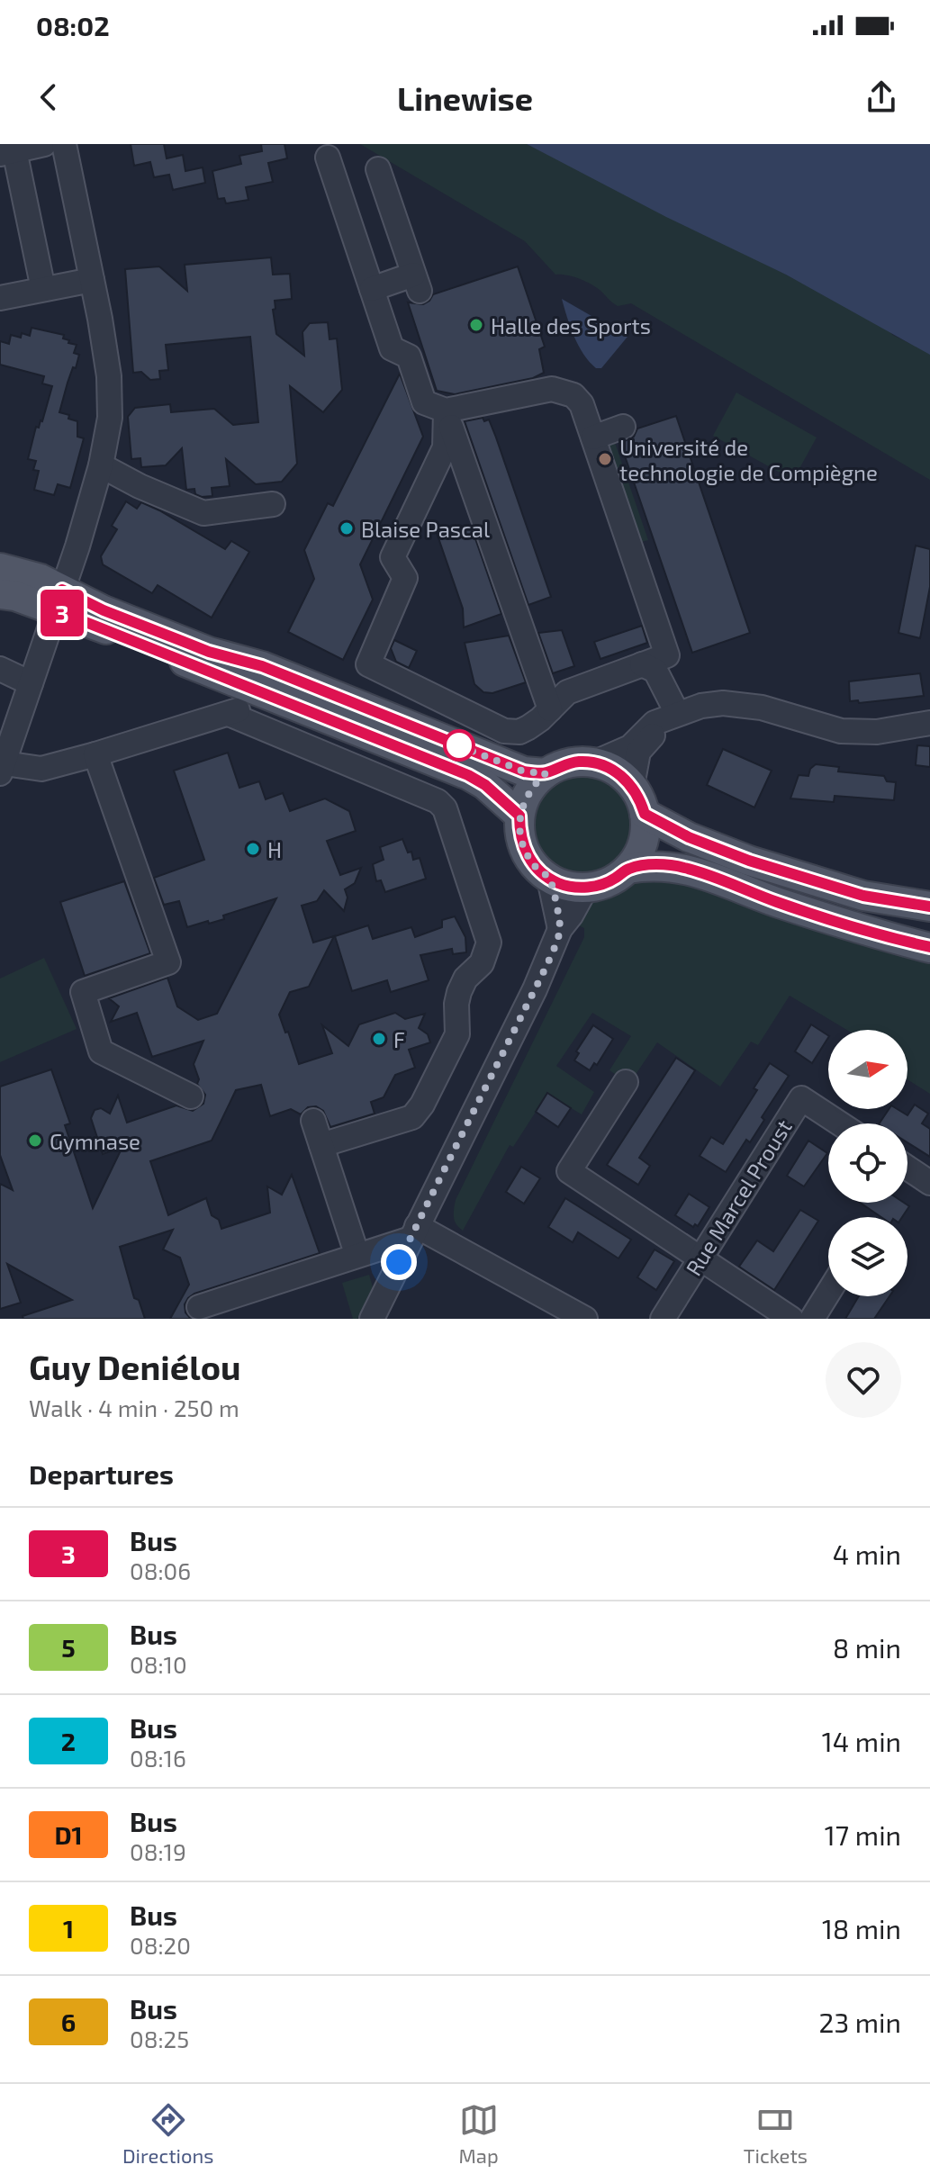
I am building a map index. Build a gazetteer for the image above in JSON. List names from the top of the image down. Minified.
{"streets":{"street":["Rue Marcel Proust"]},"places":["Halle des Sports","Université de technologie de Compiègne","Blaise Pascal","H","F","Gymnase"],"lines":["bus line 3"],"north":"right","page":{"status":"08:02","header":"Linewise","on_map":"3","heading":[["Guy Deniélou","Walk · 4 min · 250 m"],"Departures"],"list":[{"mark":"3","name":"Bus","note":"08:06","value":"4 min"},{"mark":"5","name":"Bus","note":"08:10","value":"8 min"},{"mark":"2","name":"Bus","note":"08:16","value":"14 min"},{"mark":"D1","name":"Bus","note":"08:19","value":"17 min"},{"mark":"1","name":"Bus","note":"08:20","value":"18 min"},{"mark":"6","name":"Bus","note":"08:25","value":"23 min"}],"tabs":["Directions","Map","Tickets"]}}
